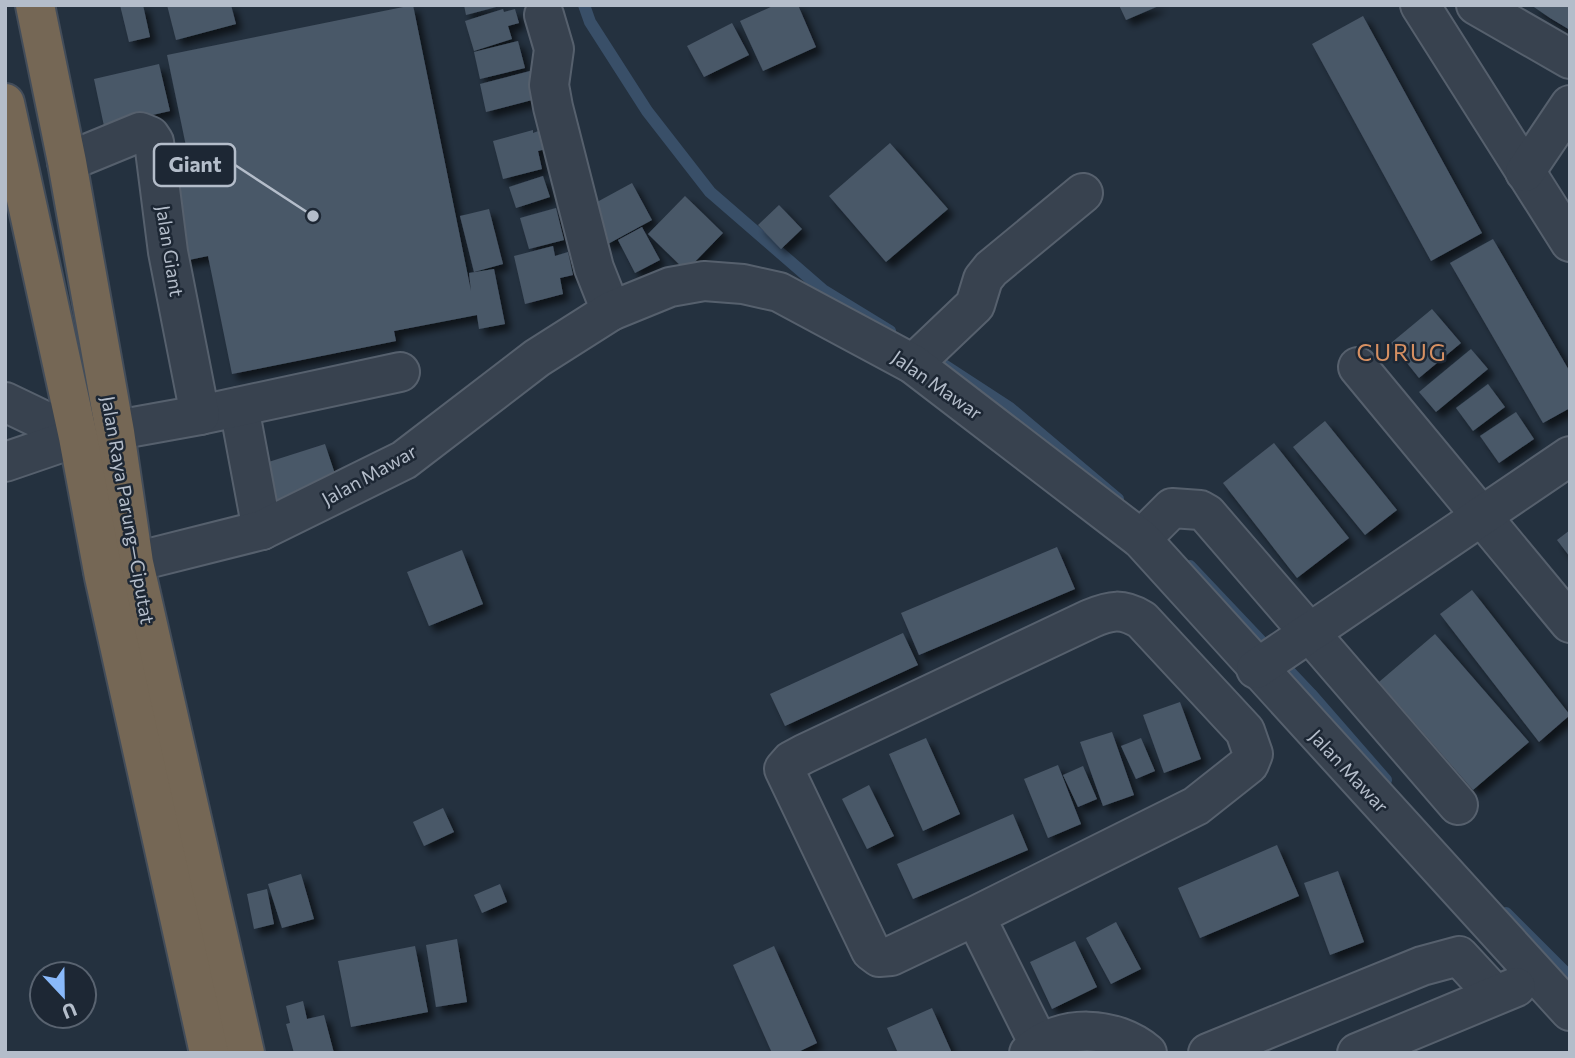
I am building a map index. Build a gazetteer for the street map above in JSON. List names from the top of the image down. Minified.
{"streets":{"highway":["Jalan Raya Parung—Ciputat"],"street":["Jalan Giant","Jalan Mawar"]},"crossings":[["Jalan Giant","Jalan Raya Parung—Ciputat"],["Jalan Mawar","Jalan Raya Parung—Ciputat"]],"districts":["CURUG"],"places":["Giant"],"north":"bottom"}
